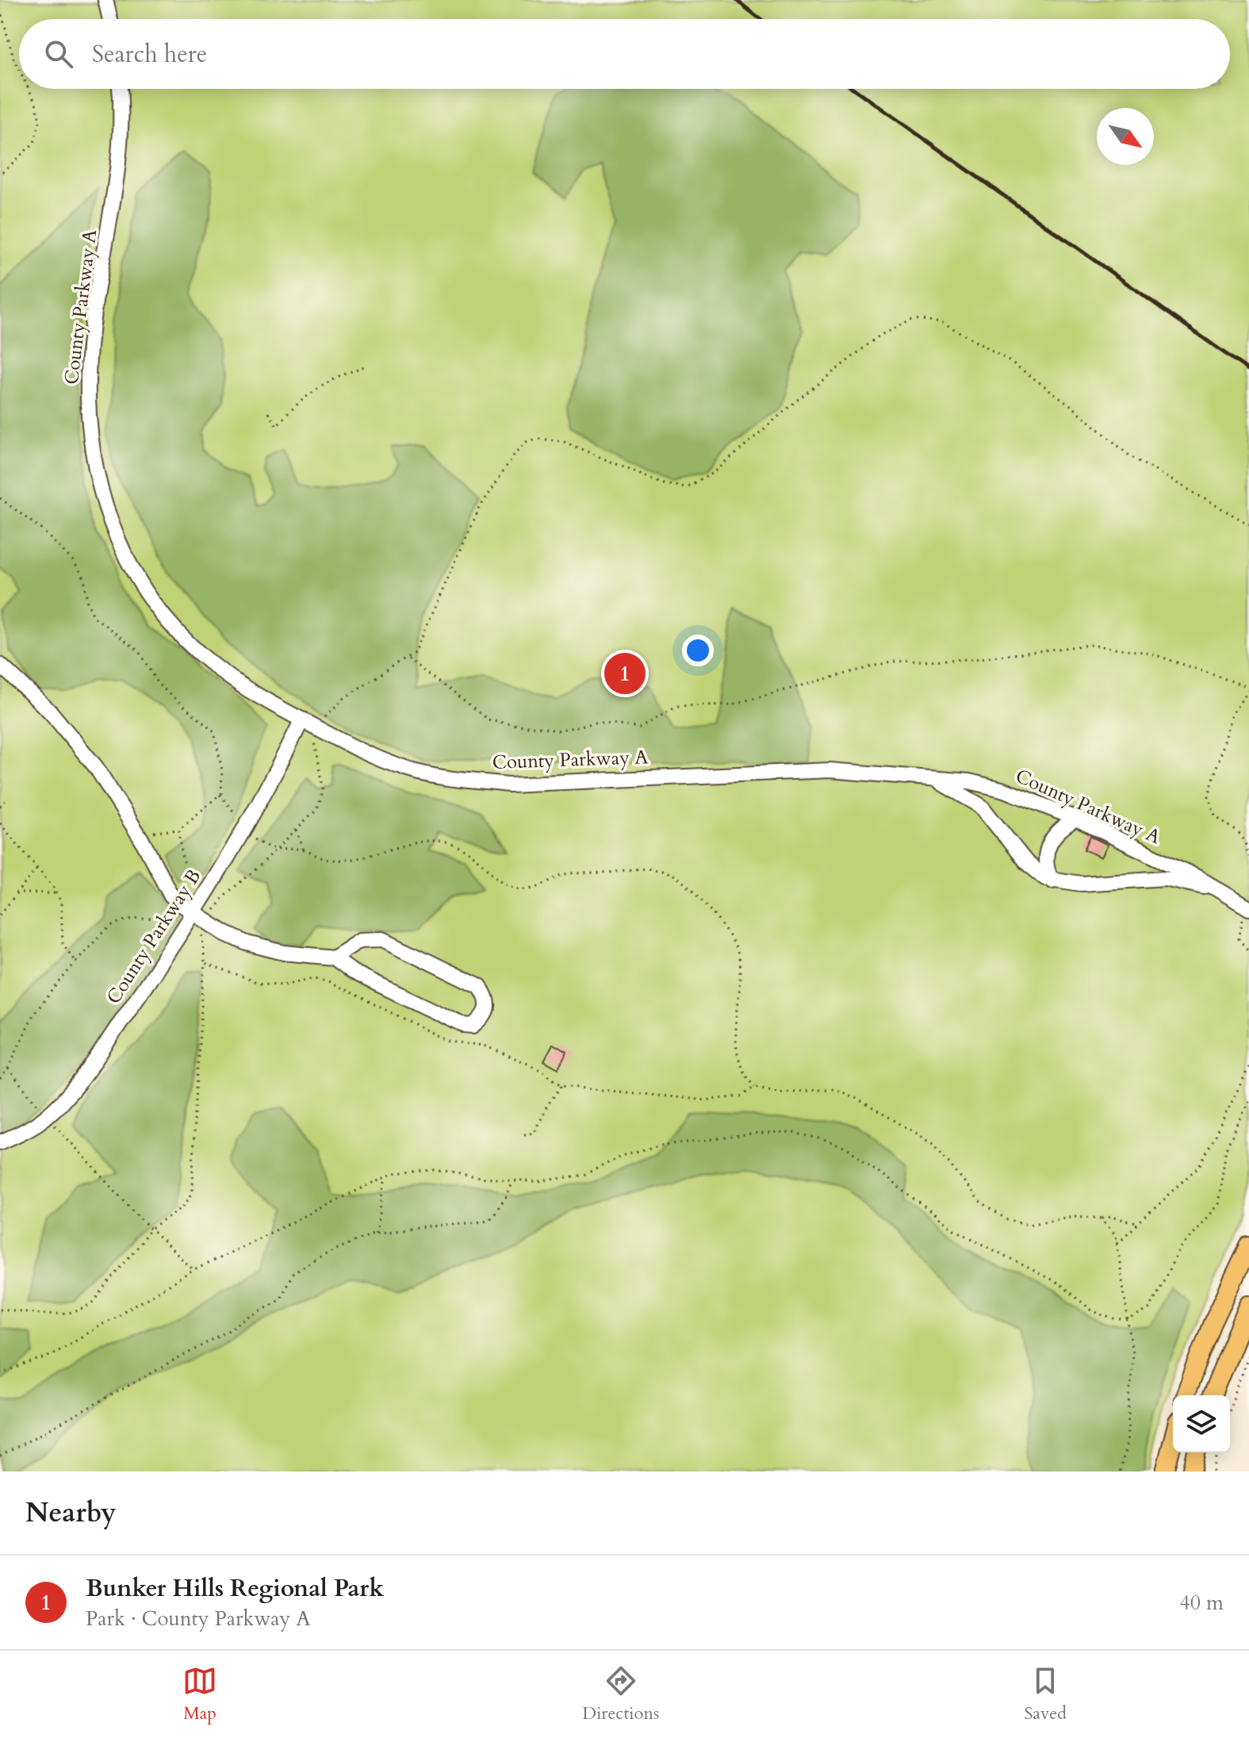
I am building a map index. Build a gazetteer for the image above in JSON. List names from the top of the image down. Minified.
{"streets":{"street":["County Parkway A","County Parkway B"]},"crossings":[["County Parkway A","County Parkway B"]],"north":"bottom right","page":{"search":"Search here","pins":"1","heading":"Nearby","list":[{"mark":"1","name":"Bunker Hills Regional Park","note":"Park · County Parkway A","value":"40 m"}],"nav":["Map","Directions","Saved"]}}
